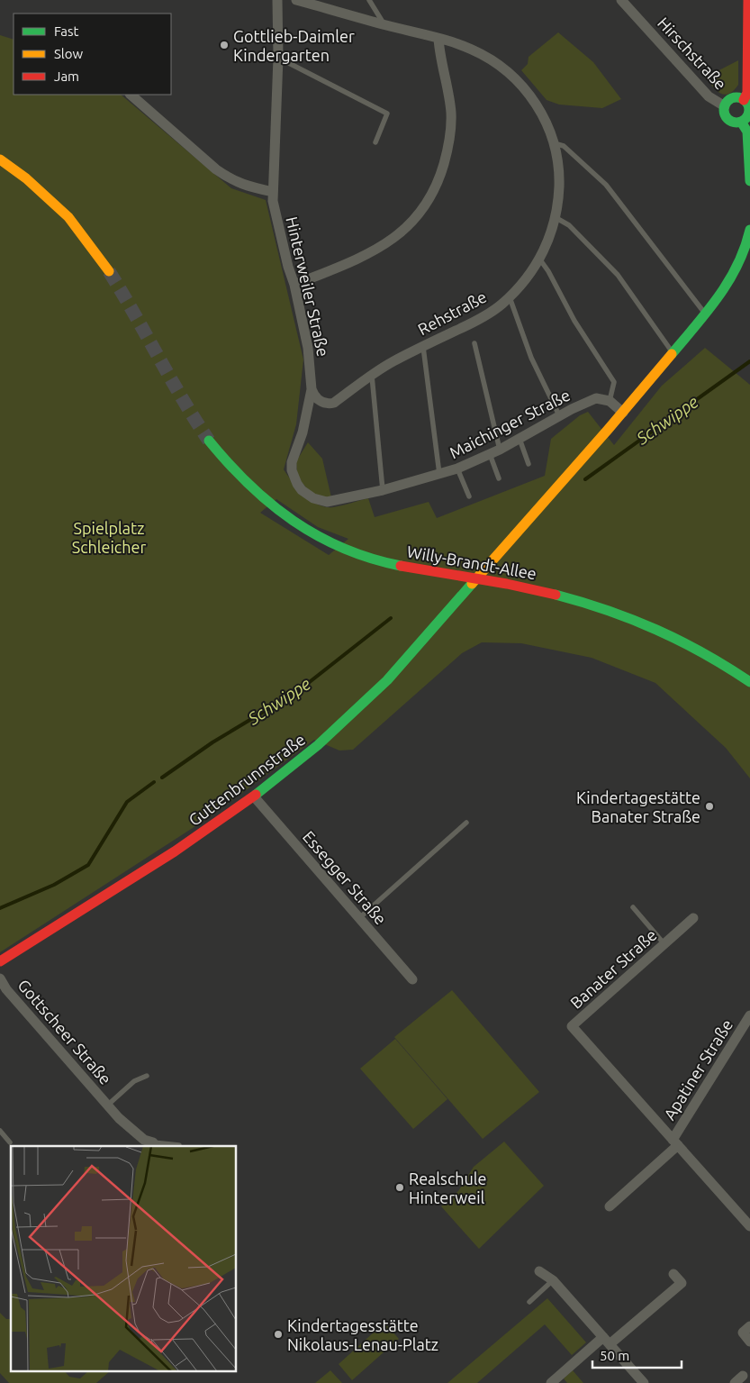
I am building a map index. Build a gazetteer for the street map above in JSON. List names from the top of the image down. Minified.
{"streets":{"street":["Hirschstraße","Hinterweiler Straße","Rehstraße","Maichinger Straße","Willy-Brandt-Allee","Guttenbrunnstraße","Essegger Straße","Banater Straße","Gottscheer Straße","Apatiner Straße"]},"crossings":[["Hinterweiler Straße","Rehstraße"],["Hinterweiler Straße","Maichinger Straße"],["Willy-Brandt-Allee","Guttenbrunnstraße"],["Guttenbrunnstraße","Essegger Straße"],["Banater Straße","Apatiner Straße"]],"water":["Schwippe"],"parks":["Spielplatz Schleicher"],"places":["Gottlieb-Daimler Kindergarten","Kindertagestätte Banater Straße","Realschule Hinterweil","Kindertagesstätte Nikolaus-Lenau-Platz"],"legend":["Fast","Slow","Jam"],"scale_bar":"50 m"}
